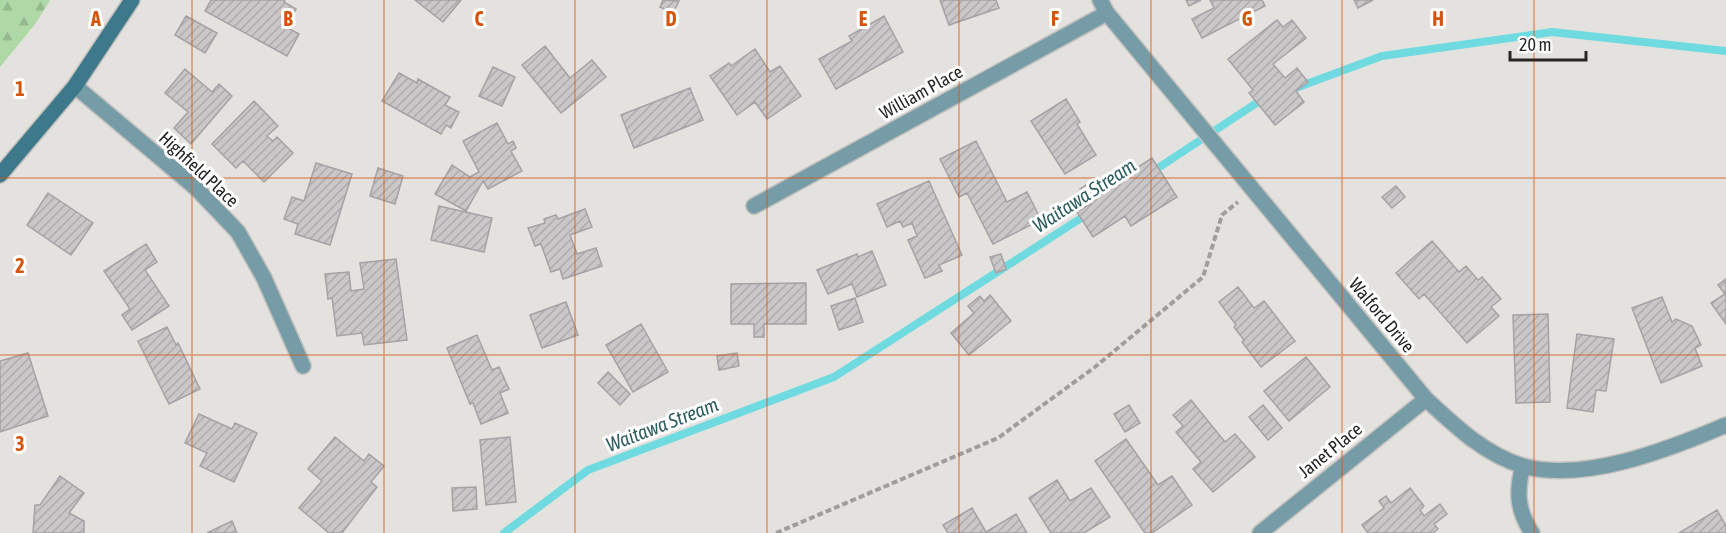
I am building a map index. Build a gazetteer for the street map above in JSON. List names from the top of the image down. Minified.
{"streets":{"street":["William Place","Highfield Place","Walford Drive","Janet Place"]},"crossings":[["William Place","Walford Drive"],["Walford Drive","Janet Place"]],"water":["Waitawa Stream"],"scale_bar":"20 m","grid":{"columns":["A","B","C","D","E","F","G","H"],"rows":["1","2","3"]}}
